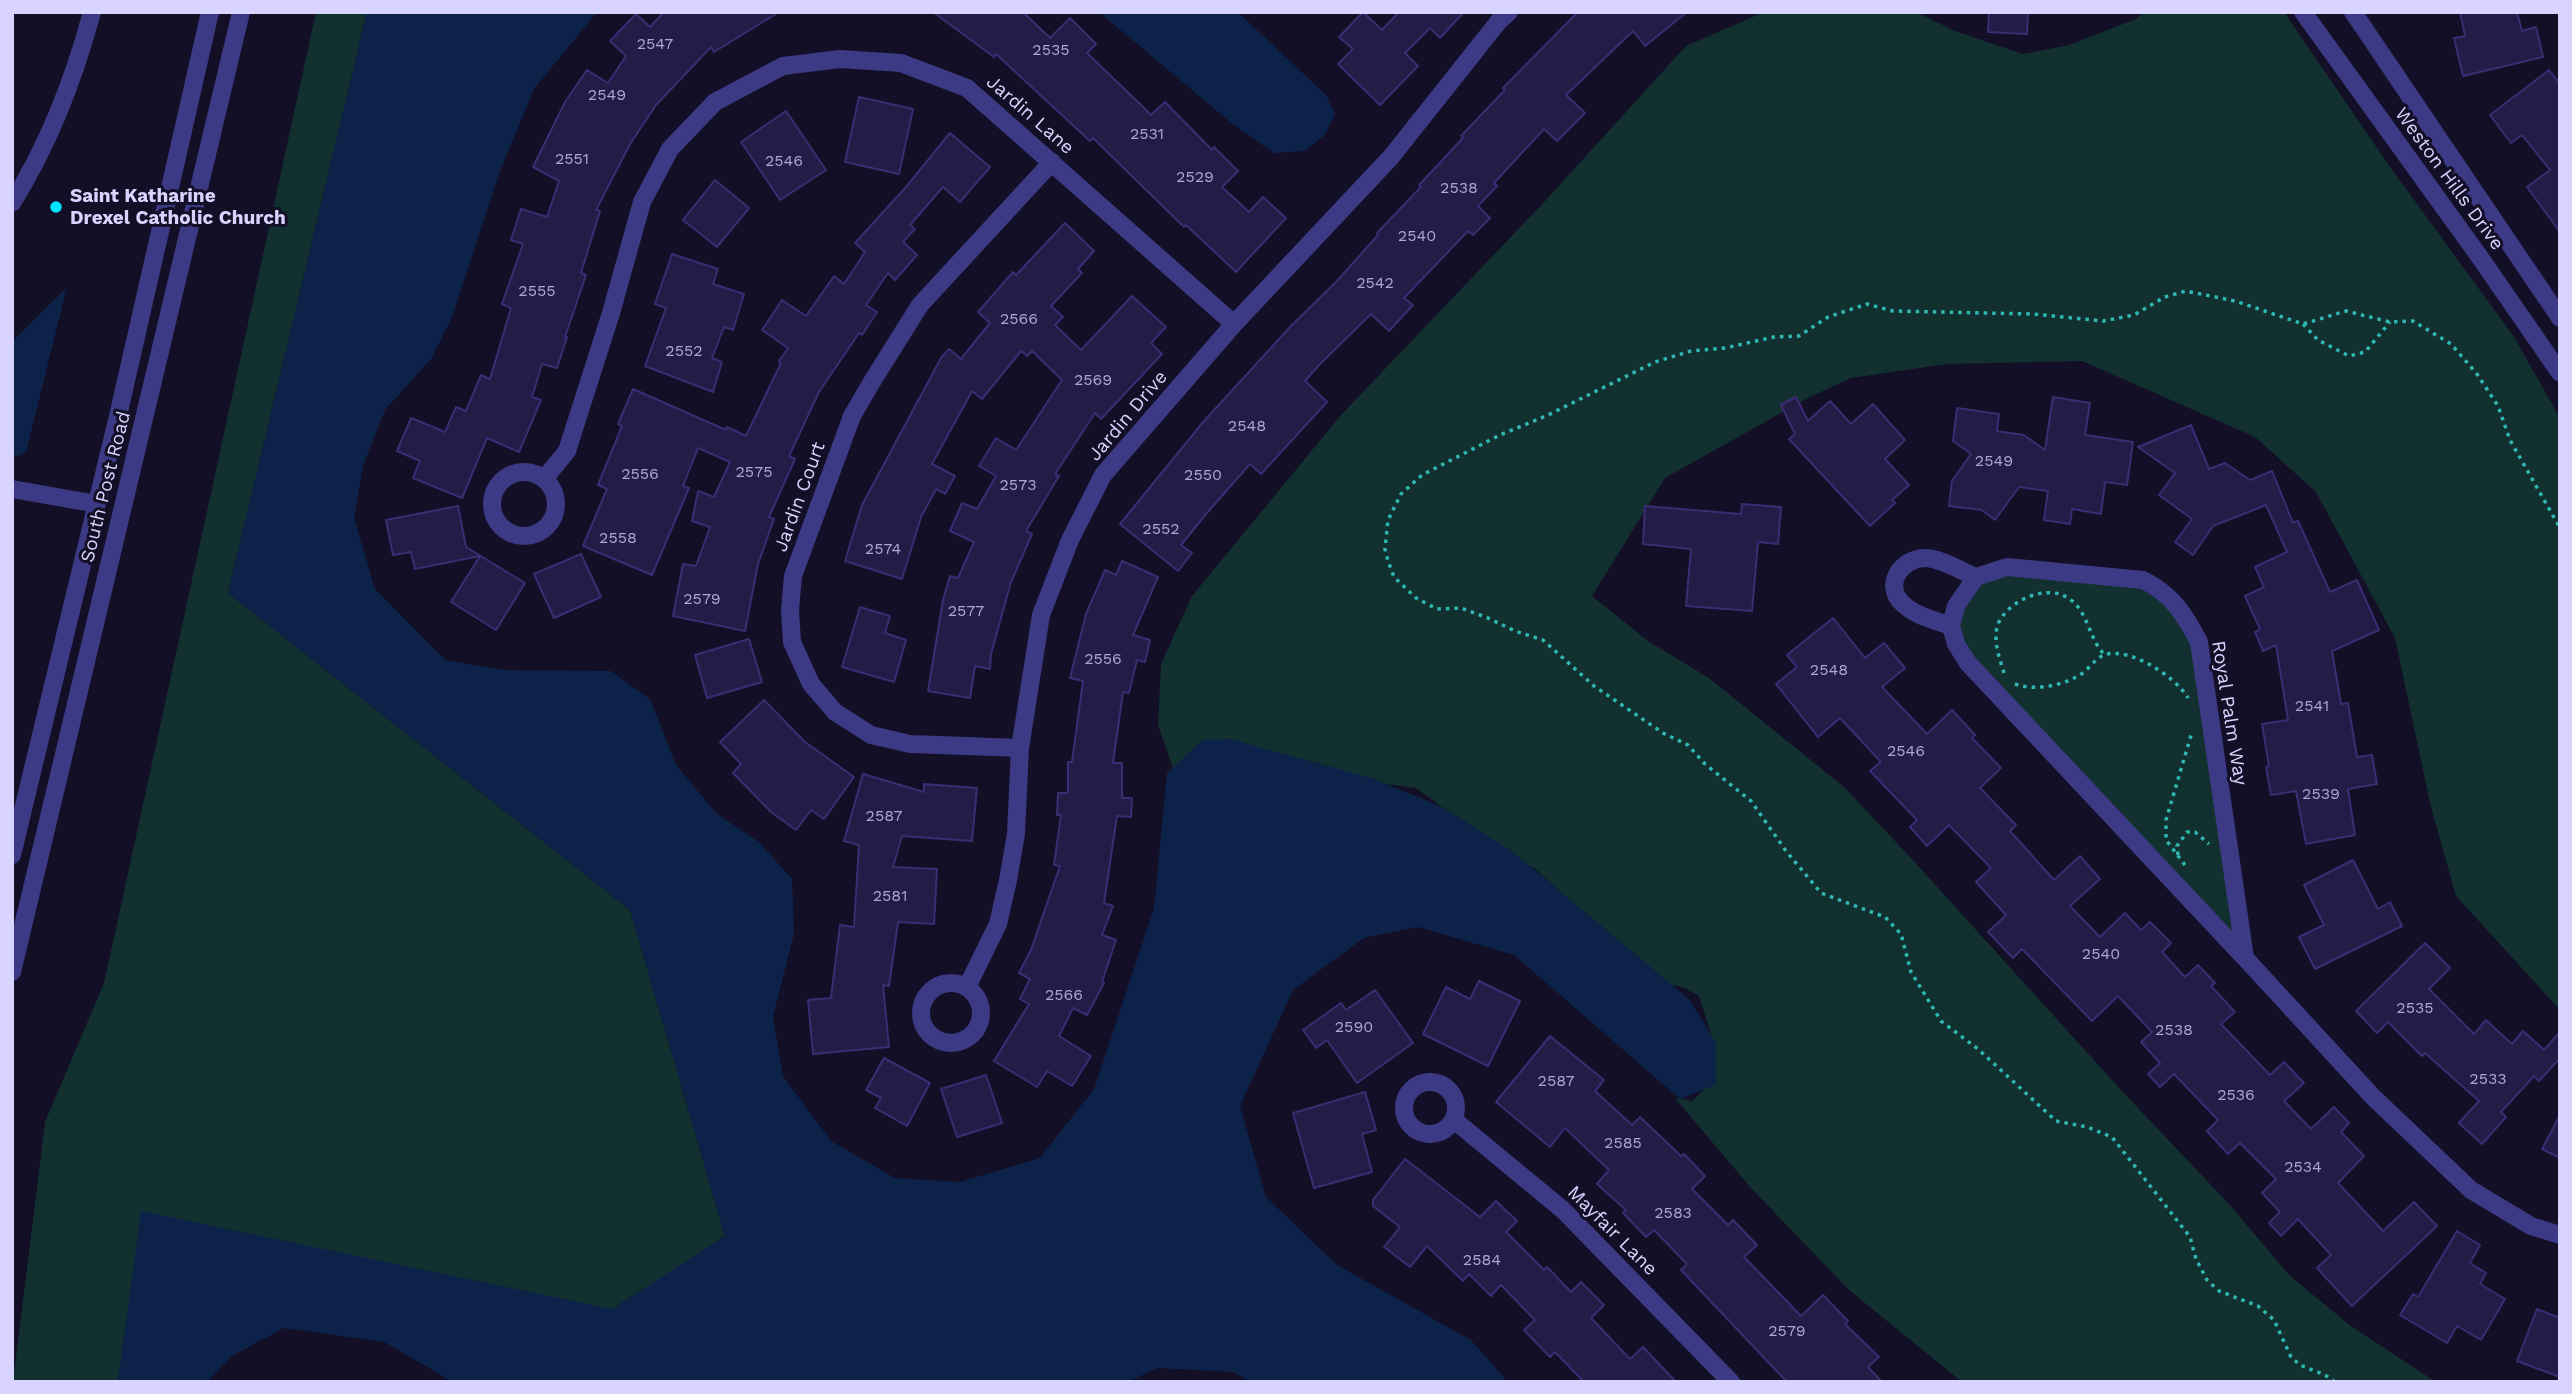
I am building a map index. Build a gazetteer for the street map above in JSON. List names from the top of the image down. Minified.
{"streets":{"street":["Jardin Lane","Weston Hills Drive","Jardin Drive","South Post Road","Jardin Court","Royal Palm Way","Mayfair Lane"]},"crossings":[["Jardin Lane","Jardin Drive"],["Jardin Lane","Jardin Court"],["Jardin Drive","Jardin Court"]],"places":["Saint Katharine Drexel Catholic Church"],"house_numbers":["2547","2535","2549","2531","2551","2546","2529","2538","2540","2542","2555","2566","2552","2569","2548","2549","2575","2556","2550","2573","2552","2558","2574","2579","2577","2556","2548","2541","2546","2539","2587","2581","2540","2566","2535","2590","2538","2533","2587","2536","2585","2534","2583","2584","2579"]}
